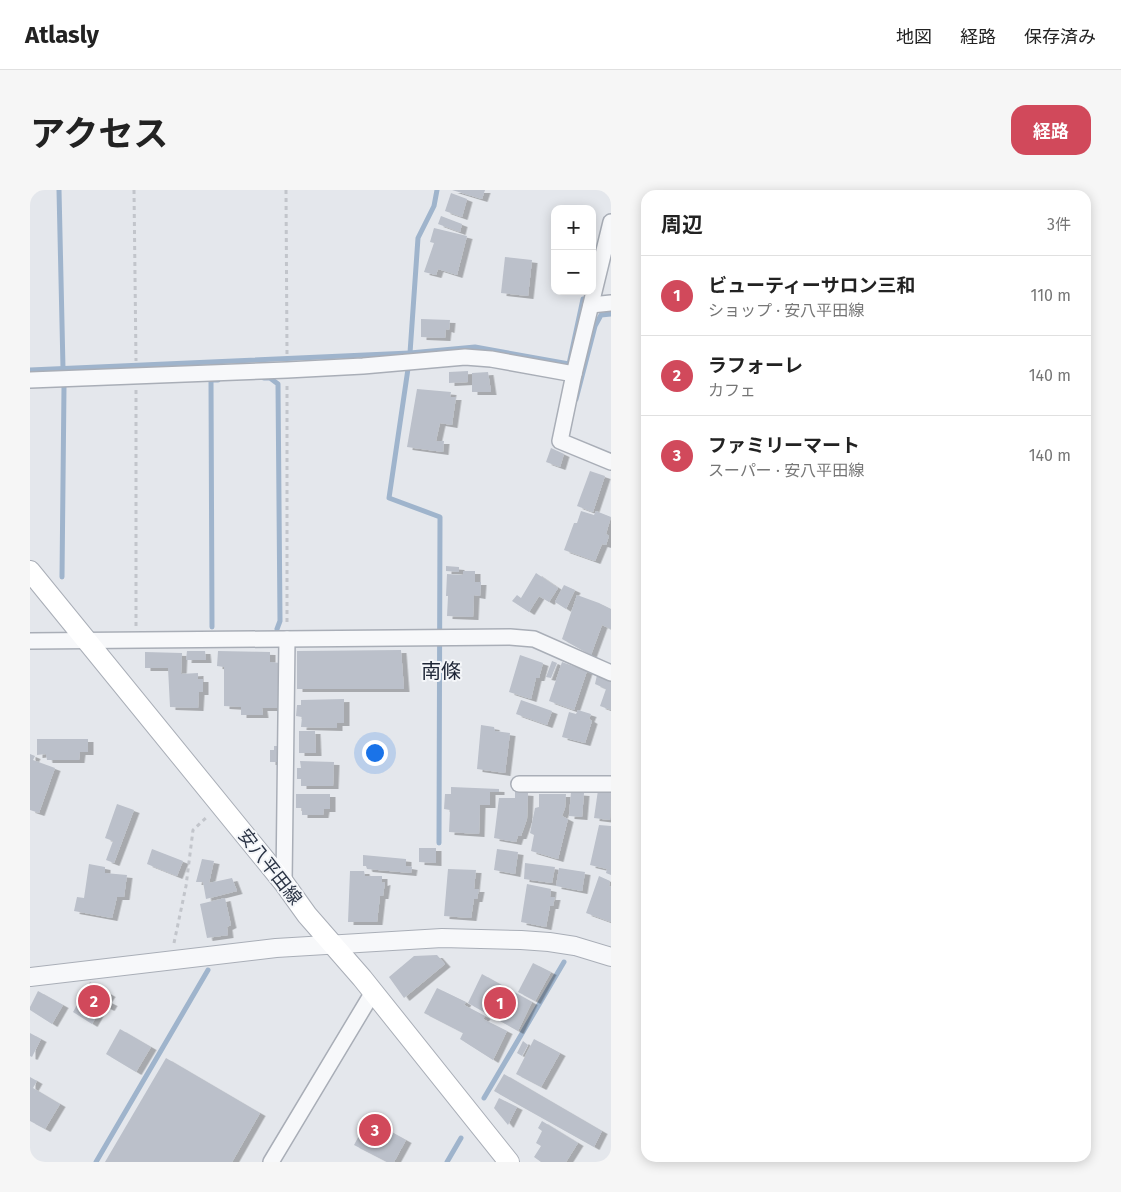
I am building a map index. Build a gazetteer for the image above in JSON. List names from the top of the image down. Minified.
{"streets":{"main road":["安八平田線"]},"districts":["南條"],"page":{"header":"Atlasly","nav":["地図","経路","保存済み"],"title":"アクセス","buttons":"経路","heading":["周辺","3件"],"map_buttons":["+","−"],"list":[{"mark":"1","name":"ビューティーサロン三和","note":"ショップ · 安八平田線","value":"110 m"},{"mark":"2","name":"ラフォーレ","note":"カフェ","value":"140 m"},{"mark":"3","name":"ファミリーマート","note":"スーパー · 安八平田線","value":"140 m"}],"pins":["2","1","3"]}}
